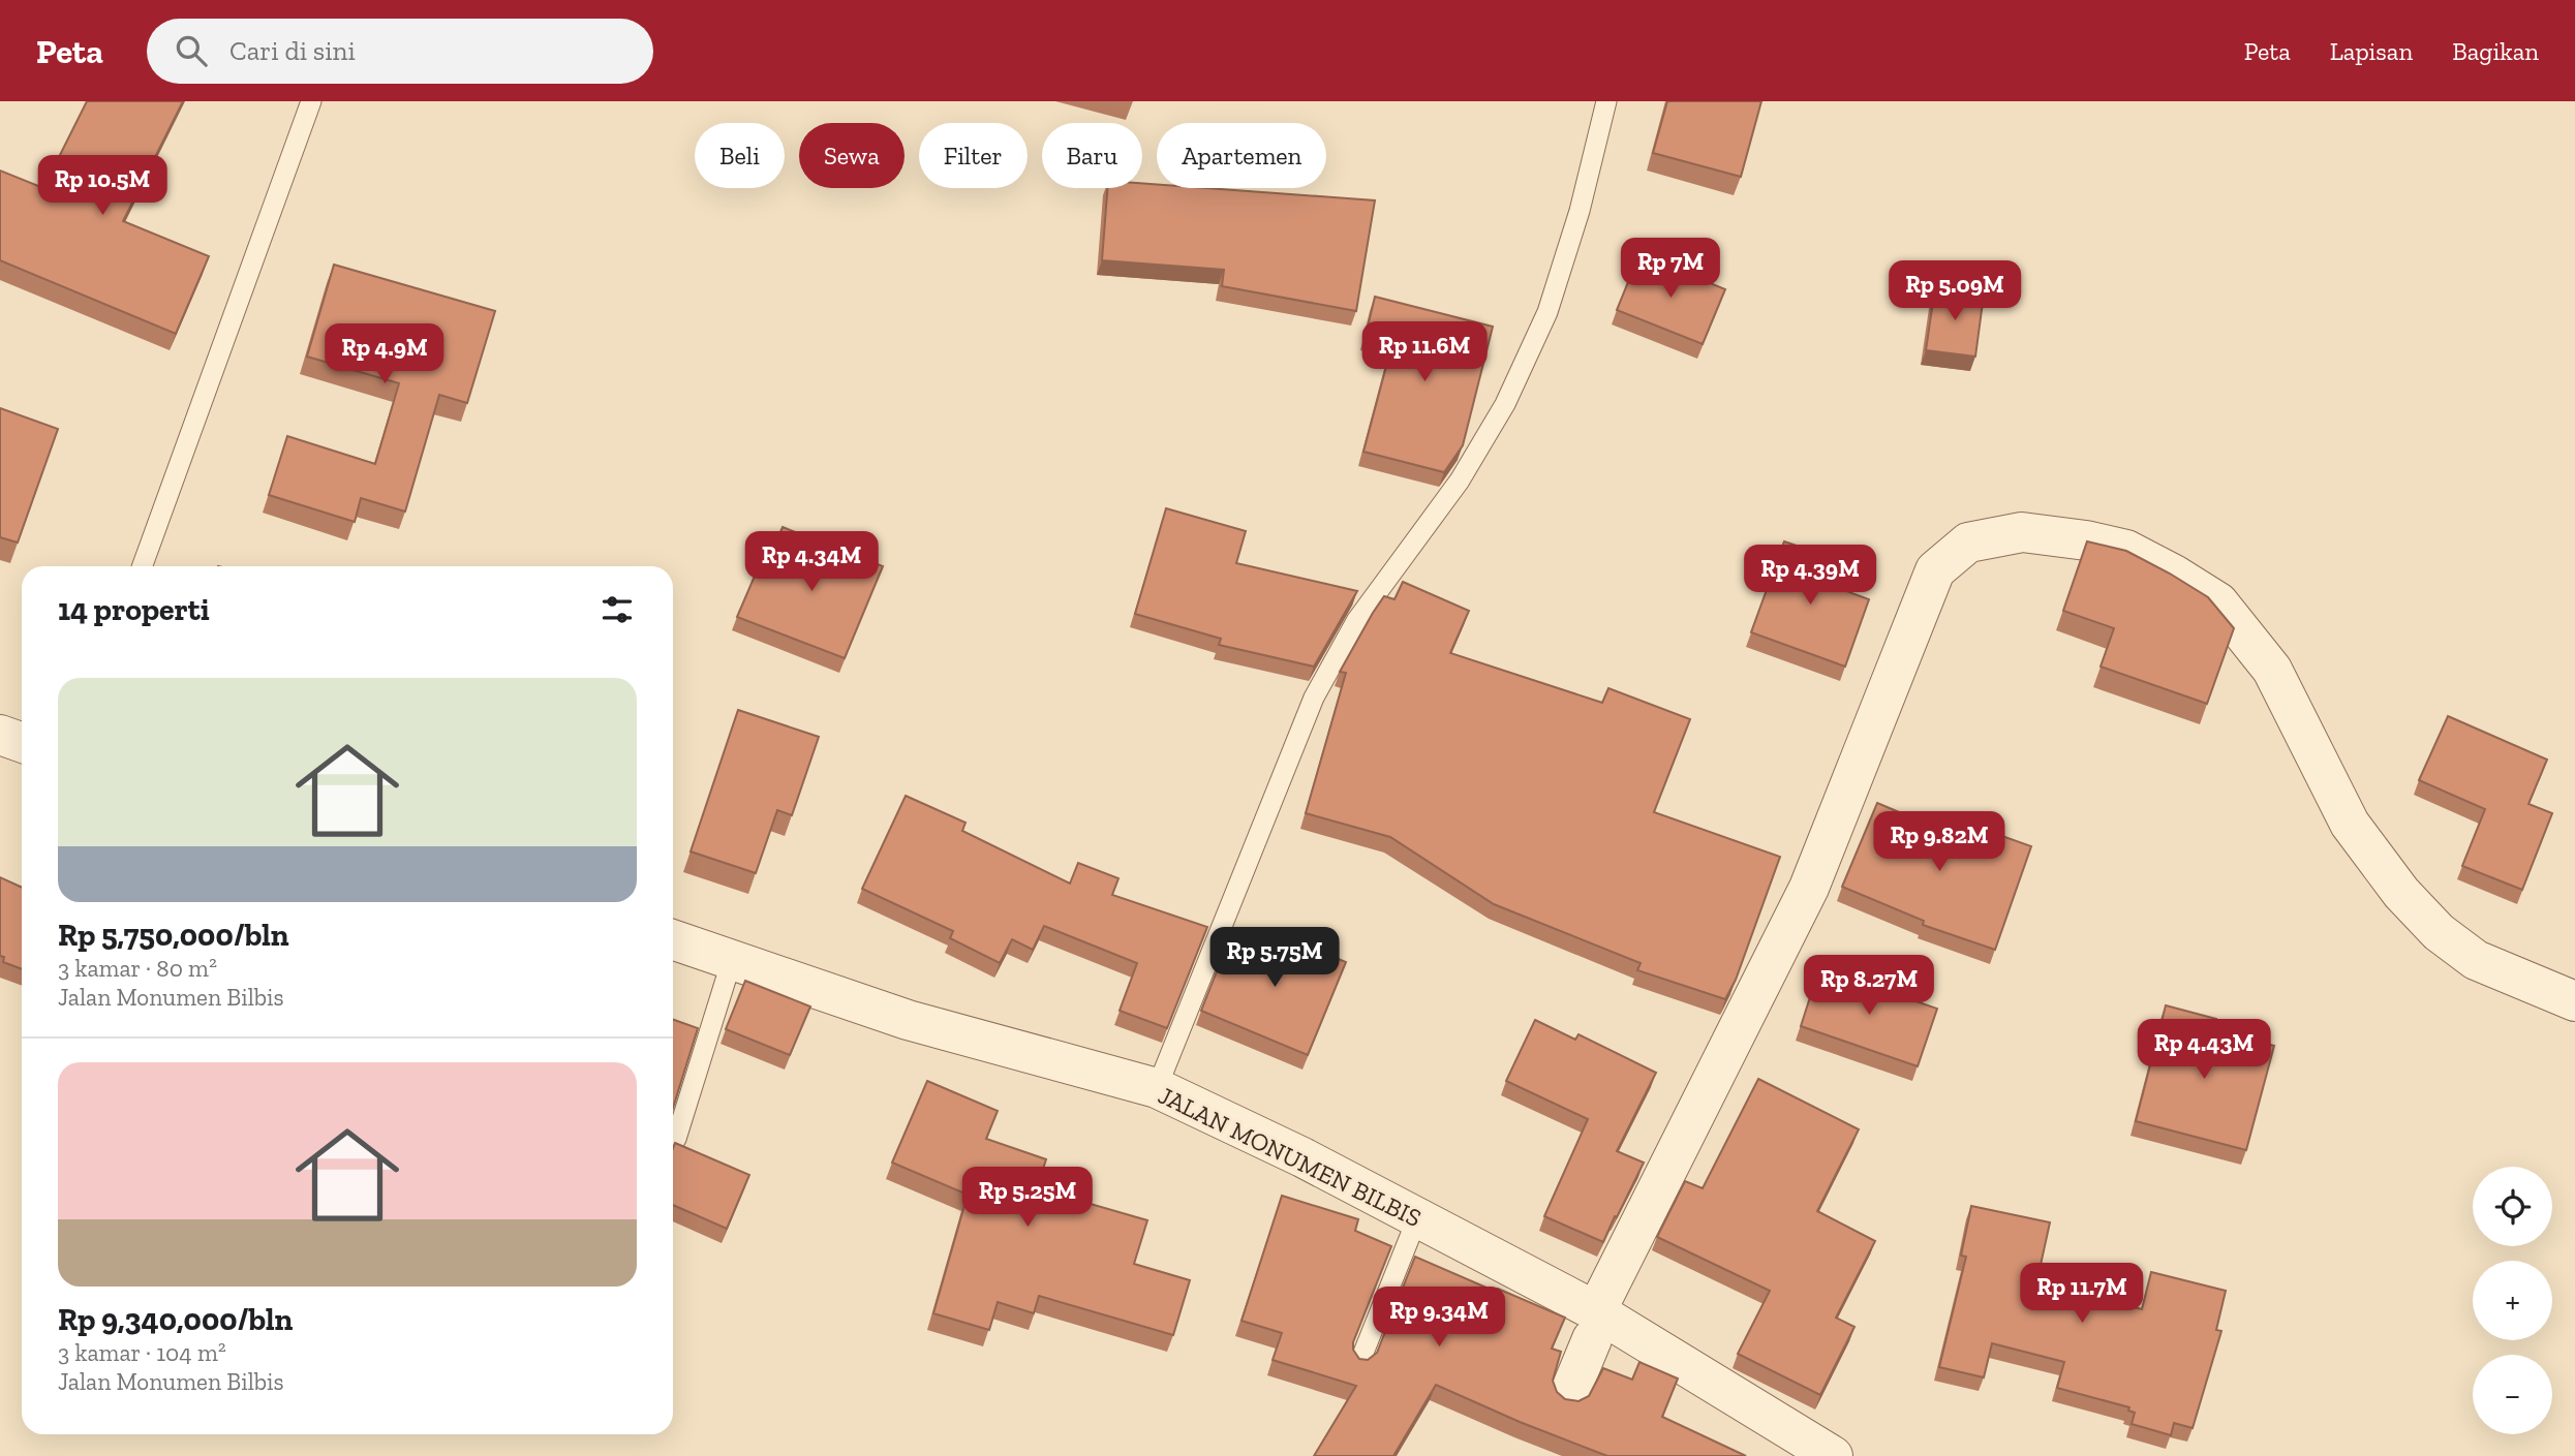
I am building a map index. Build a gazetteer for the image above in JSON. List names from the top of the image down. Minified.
{"streets":{"street":["JALAN MONUMEN BILBIS"]},"page":{"header":"Peta","search":"Cari di sini","nav":["Peta","Lapisan","Bagikan"],"chip":["Beli","Sewa","Filter","Baru","Apartemen"],"price":["Rp 10.5M","Rp 7M","Rp 5.09M","Rp 11.6M","Rp 4.9M","Rp 4.34M","Rp 4.39M","Rp 9.82M","Rp 5.75M","Rp 8.27M","Rp 4.43M","Rp 5.25M","Rp 11.7M","Rp 9.34M"],"heading":"14 properti","list":[{"name":"Rp 5,750,000/bln","note":"3 kamar · 80 m² · Jalan Monumen Bilbis"},{"name":"Rp 9,340,000/bln","note":"3 kamar · 104 m² · Jalan Monumen Bilbis"}],"map_buttons":["+","−"]}}
